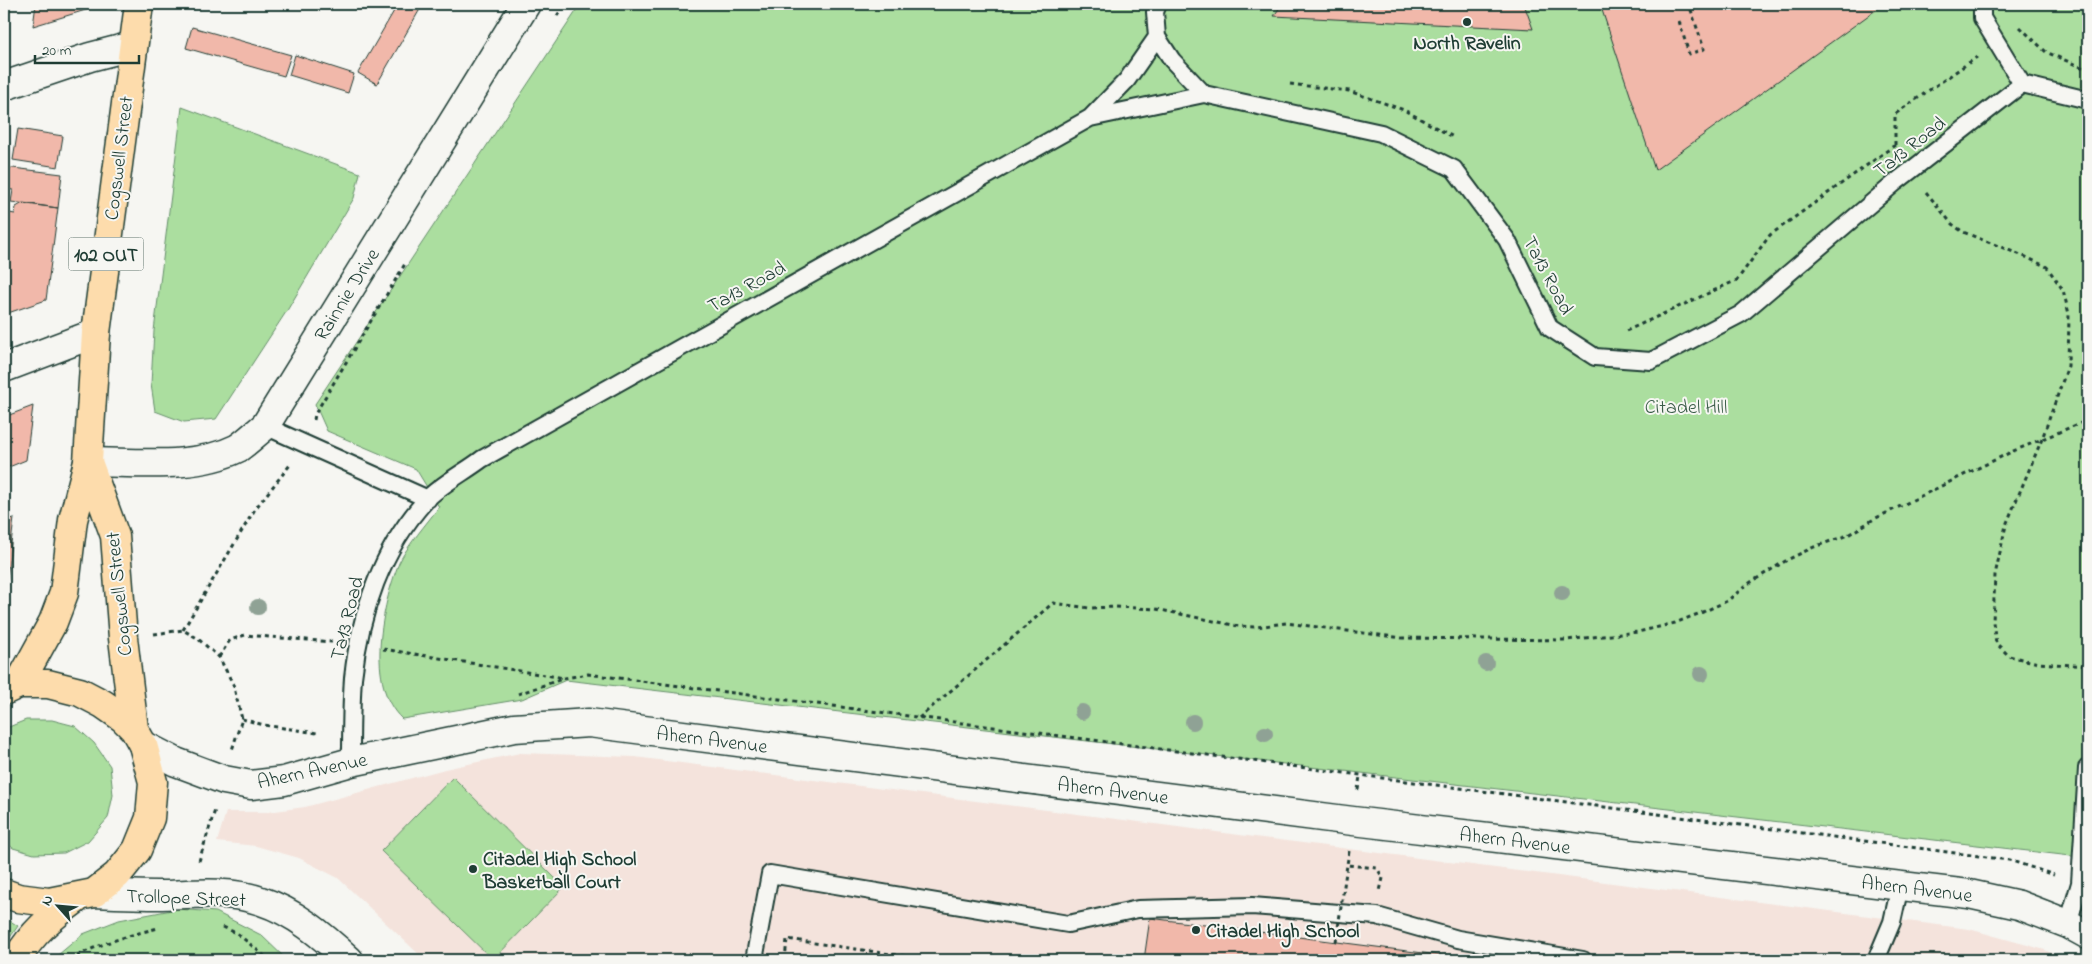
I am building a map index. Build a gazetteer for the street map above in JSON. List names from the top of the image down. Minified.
{"streets":{"main road":["Cogswell Street","102 OUT"],"street":["Rainnie Drive","Ahern Avenue","Trollope Street"],"lane":["Ta13 Road"]},"crossings":[["Ta13 Road","Ahern Avenue"],["Cogswell Street","Rainnie Drive"],["Cogswell Street","Ahern Avenue"],["Cogswell Street","Trollope Street"]],"parks":["Citadel Hill"],"places":["North Ravelin","Citadel High School Basketball Court","Citadel High School"],"scale_bar":"20 m","north":"top left"}
